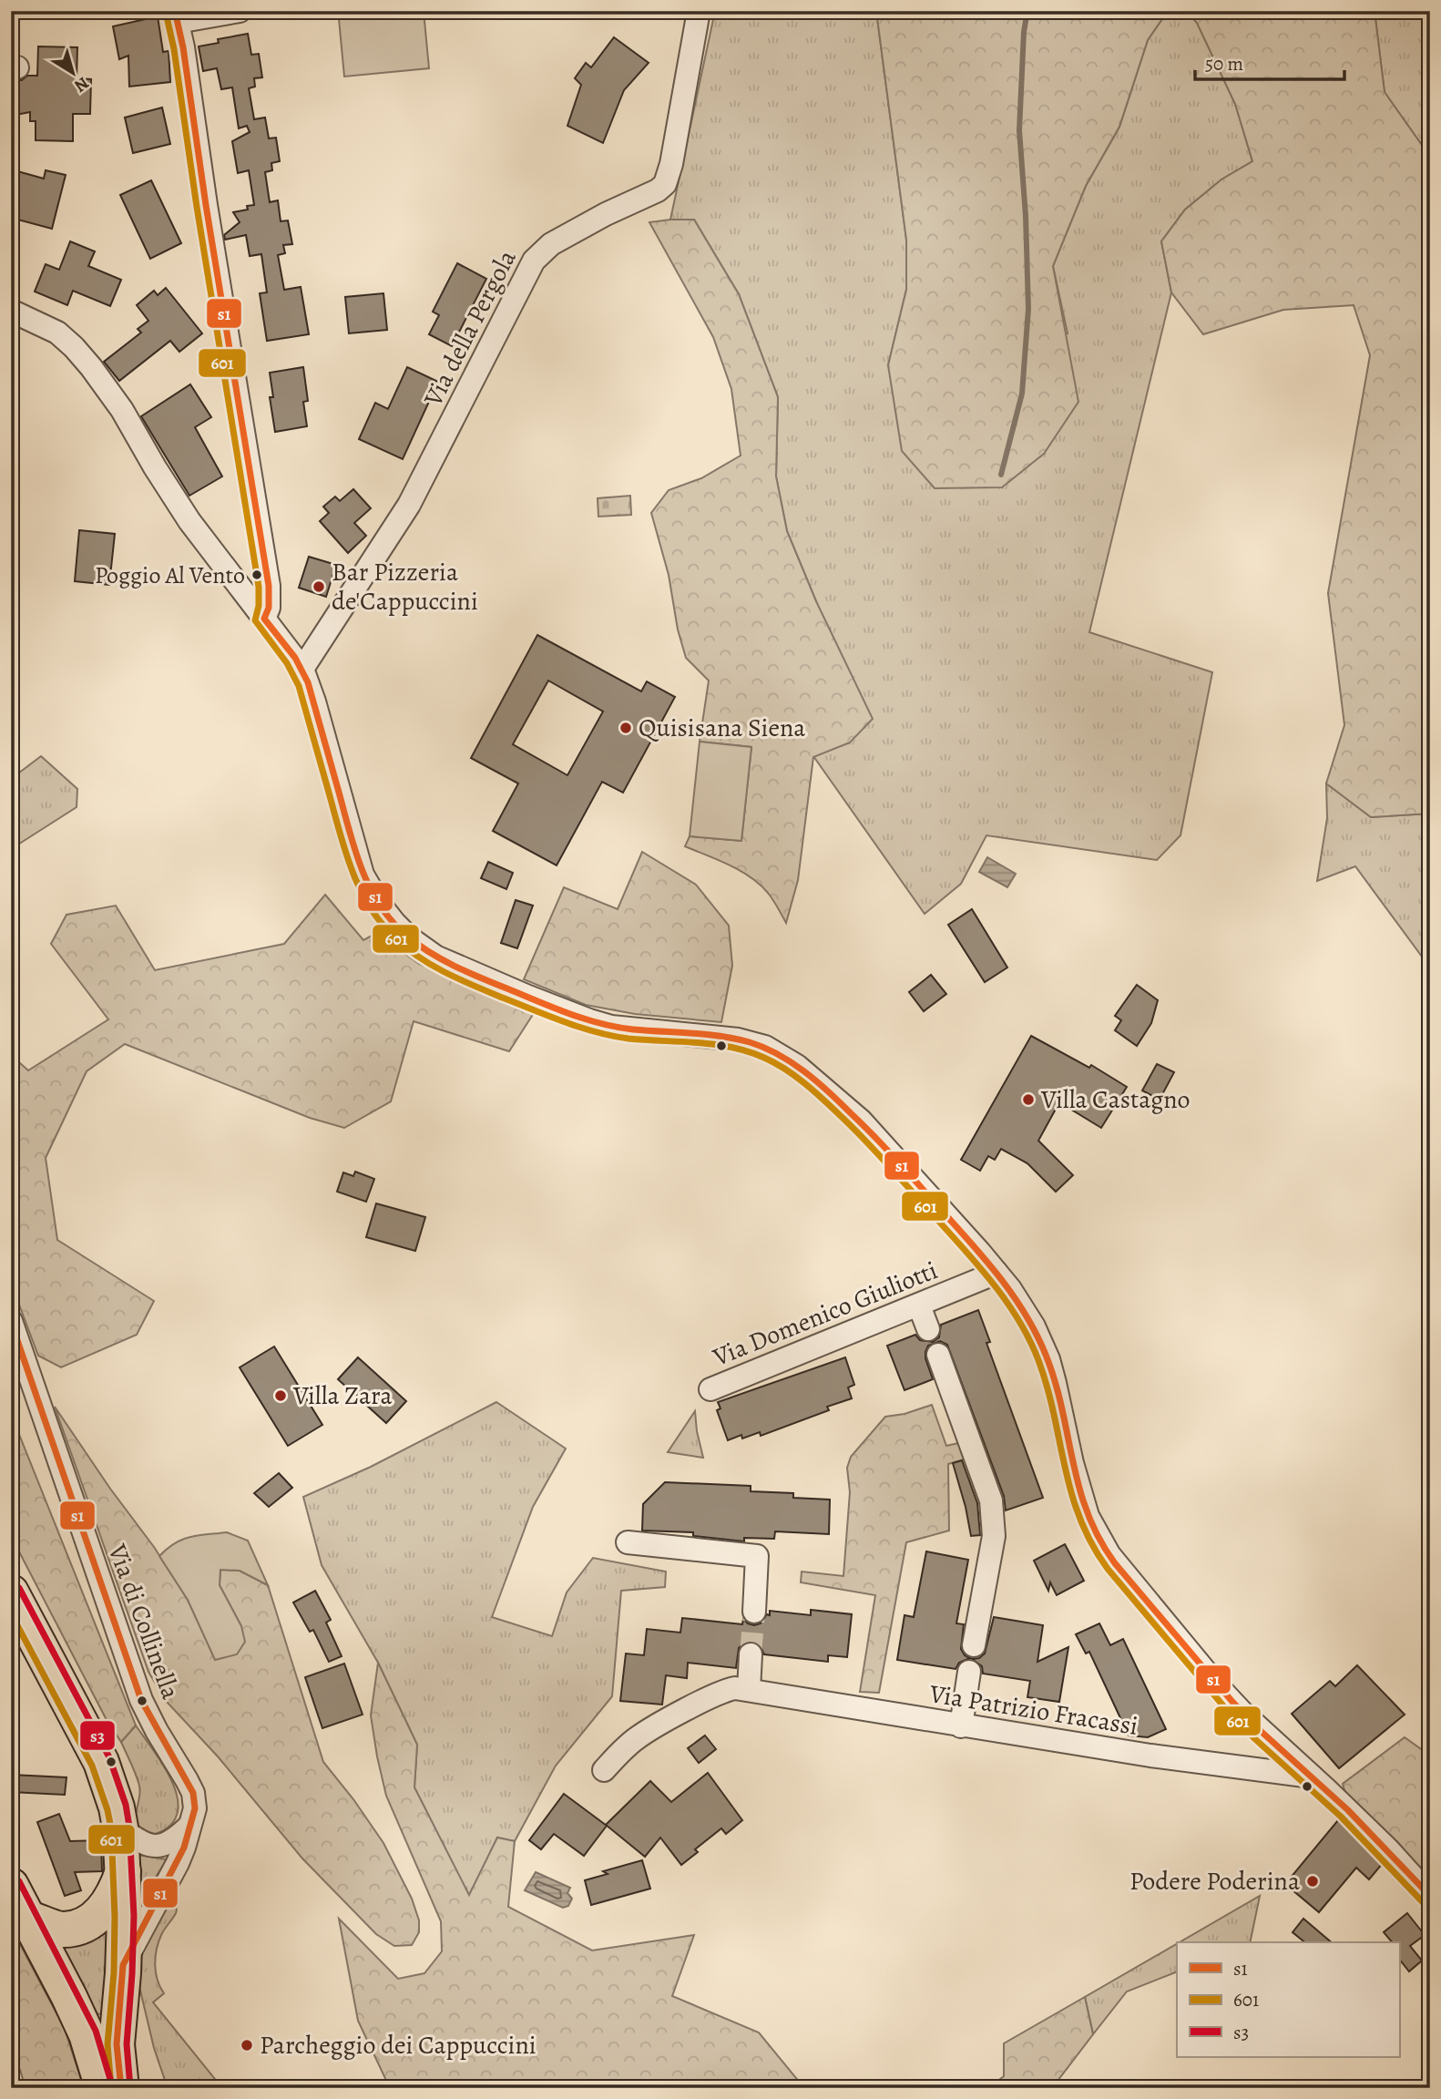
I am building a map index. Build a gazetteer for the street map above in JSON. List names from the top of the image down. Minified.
{"streets":{"street":["Via della Pergola","Via Domenico Giuliotti","Via di Collinella","Via Patrizio Fracassi"]},"places":["Poggio Al Vento","Bar Pizzeria de'Cappuccini","Quisisana Siena","Villa Castagno","Villa Zara","Podere Poderina","Parcheggio dei Cappuccini"],"lines":["transit line s1","transit line 601","transit line s3"],"legend":["s1","601","s3"],"scale_bar":"50 m","north":"bottom right"}
